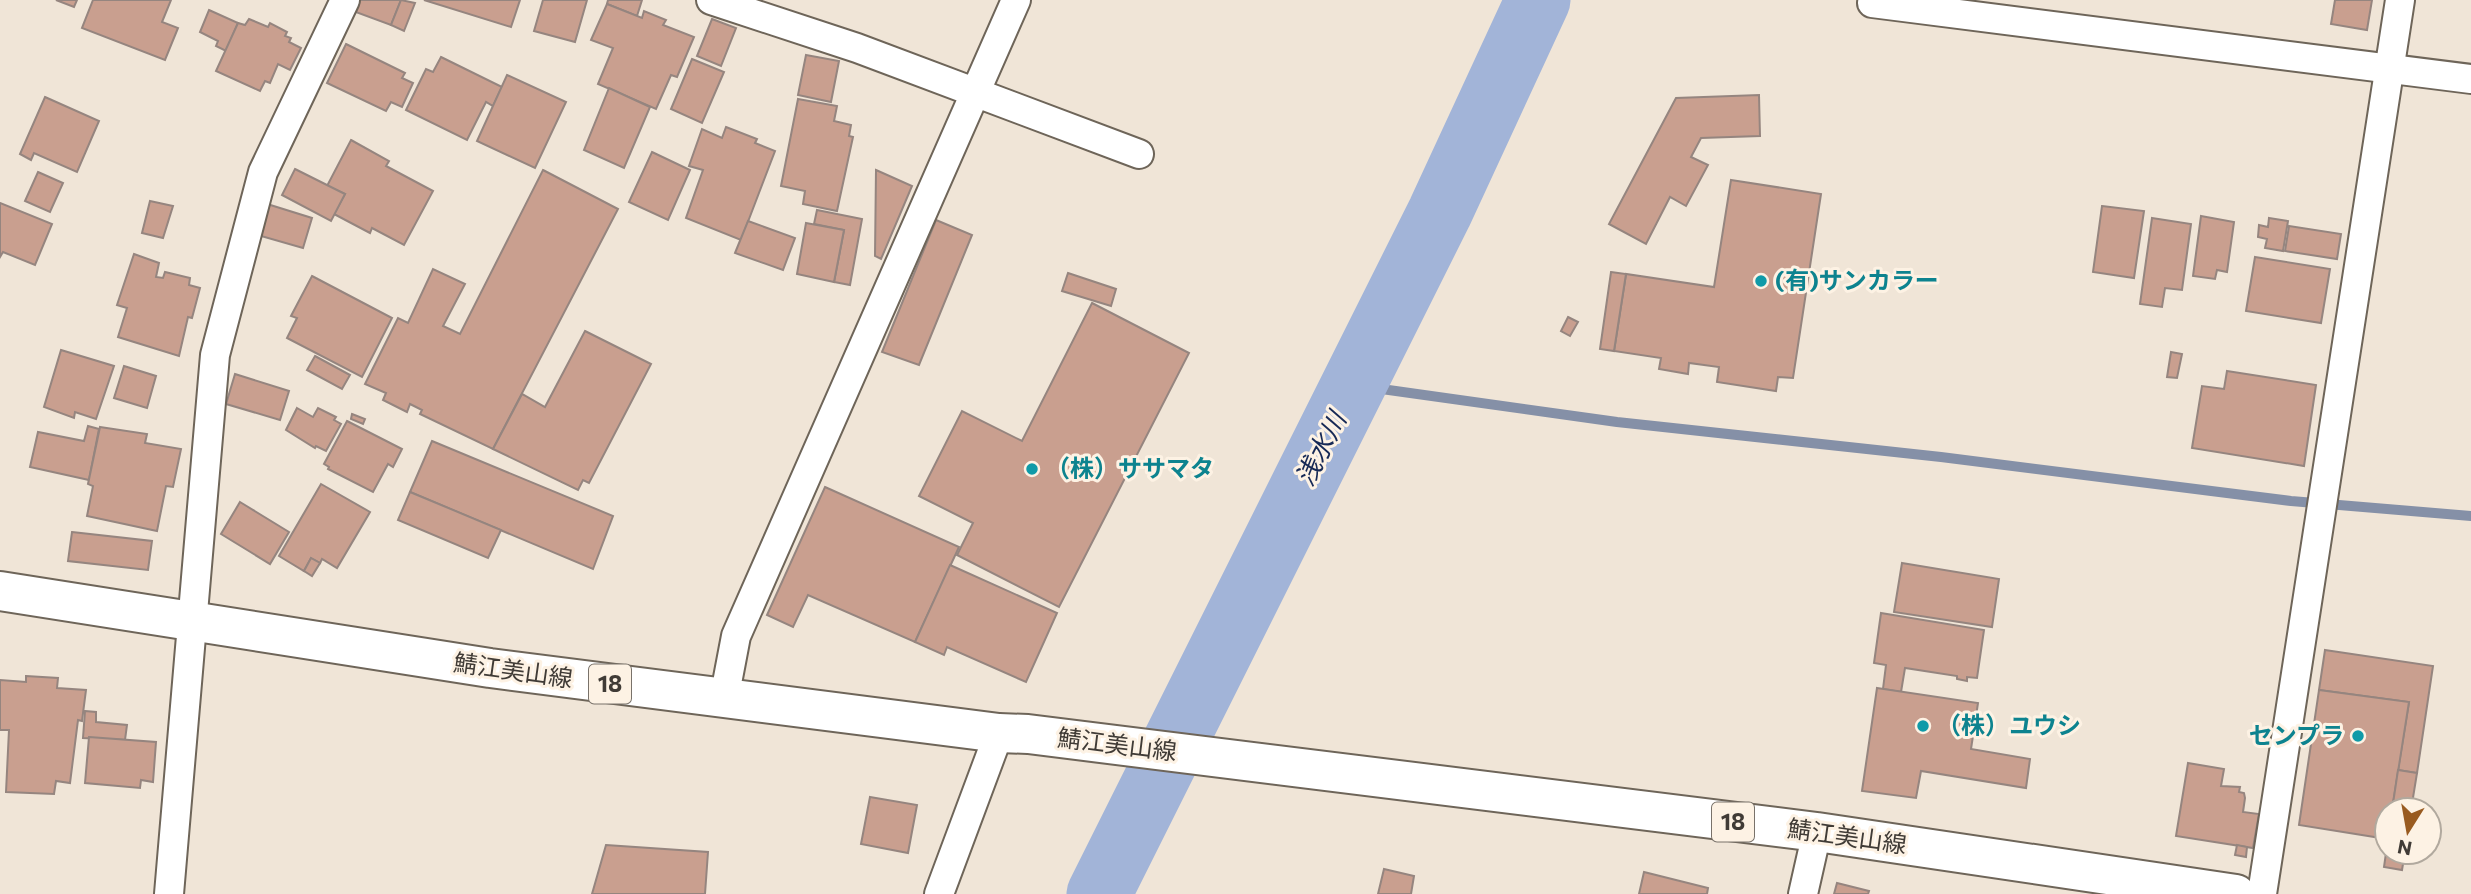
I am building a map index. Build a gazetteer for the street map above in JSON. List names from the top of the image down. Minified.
{"streets":{"main road":["鯖江美山線","18"]},"water":["浅水川"],"places":["(有)サンカラー","（株）ササマタ","（株）ユウシ","センプラ"],"north":"bottom"}
